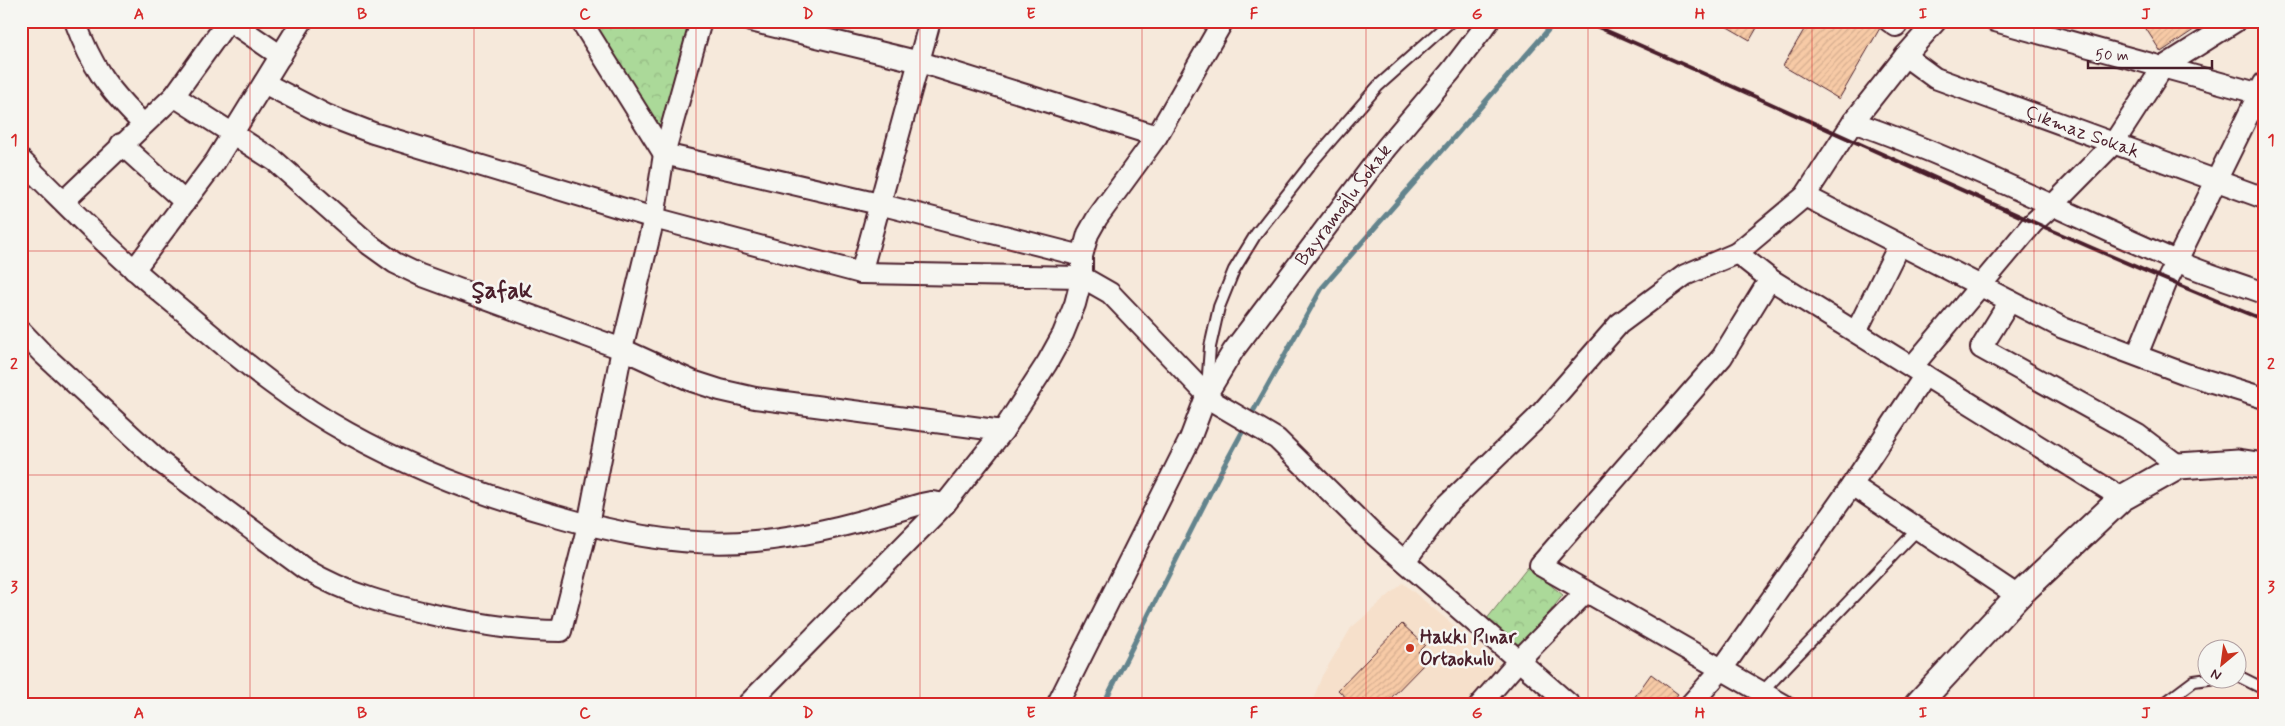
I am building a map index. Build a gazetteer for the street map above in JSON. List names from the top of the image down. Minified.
{"streets":{"street":["Çıkmaz Sokak","Bayramoğlu Sokak"]},"districts":["Şafak"],"places":["Hakkı Pınar Ortaokulu"],"scale_bar":"50 m","north":"bottom left","grid":{"columns":["A","B","C","D","E","F","G","H","I","J"],"rows":["1","2","3"]}}
